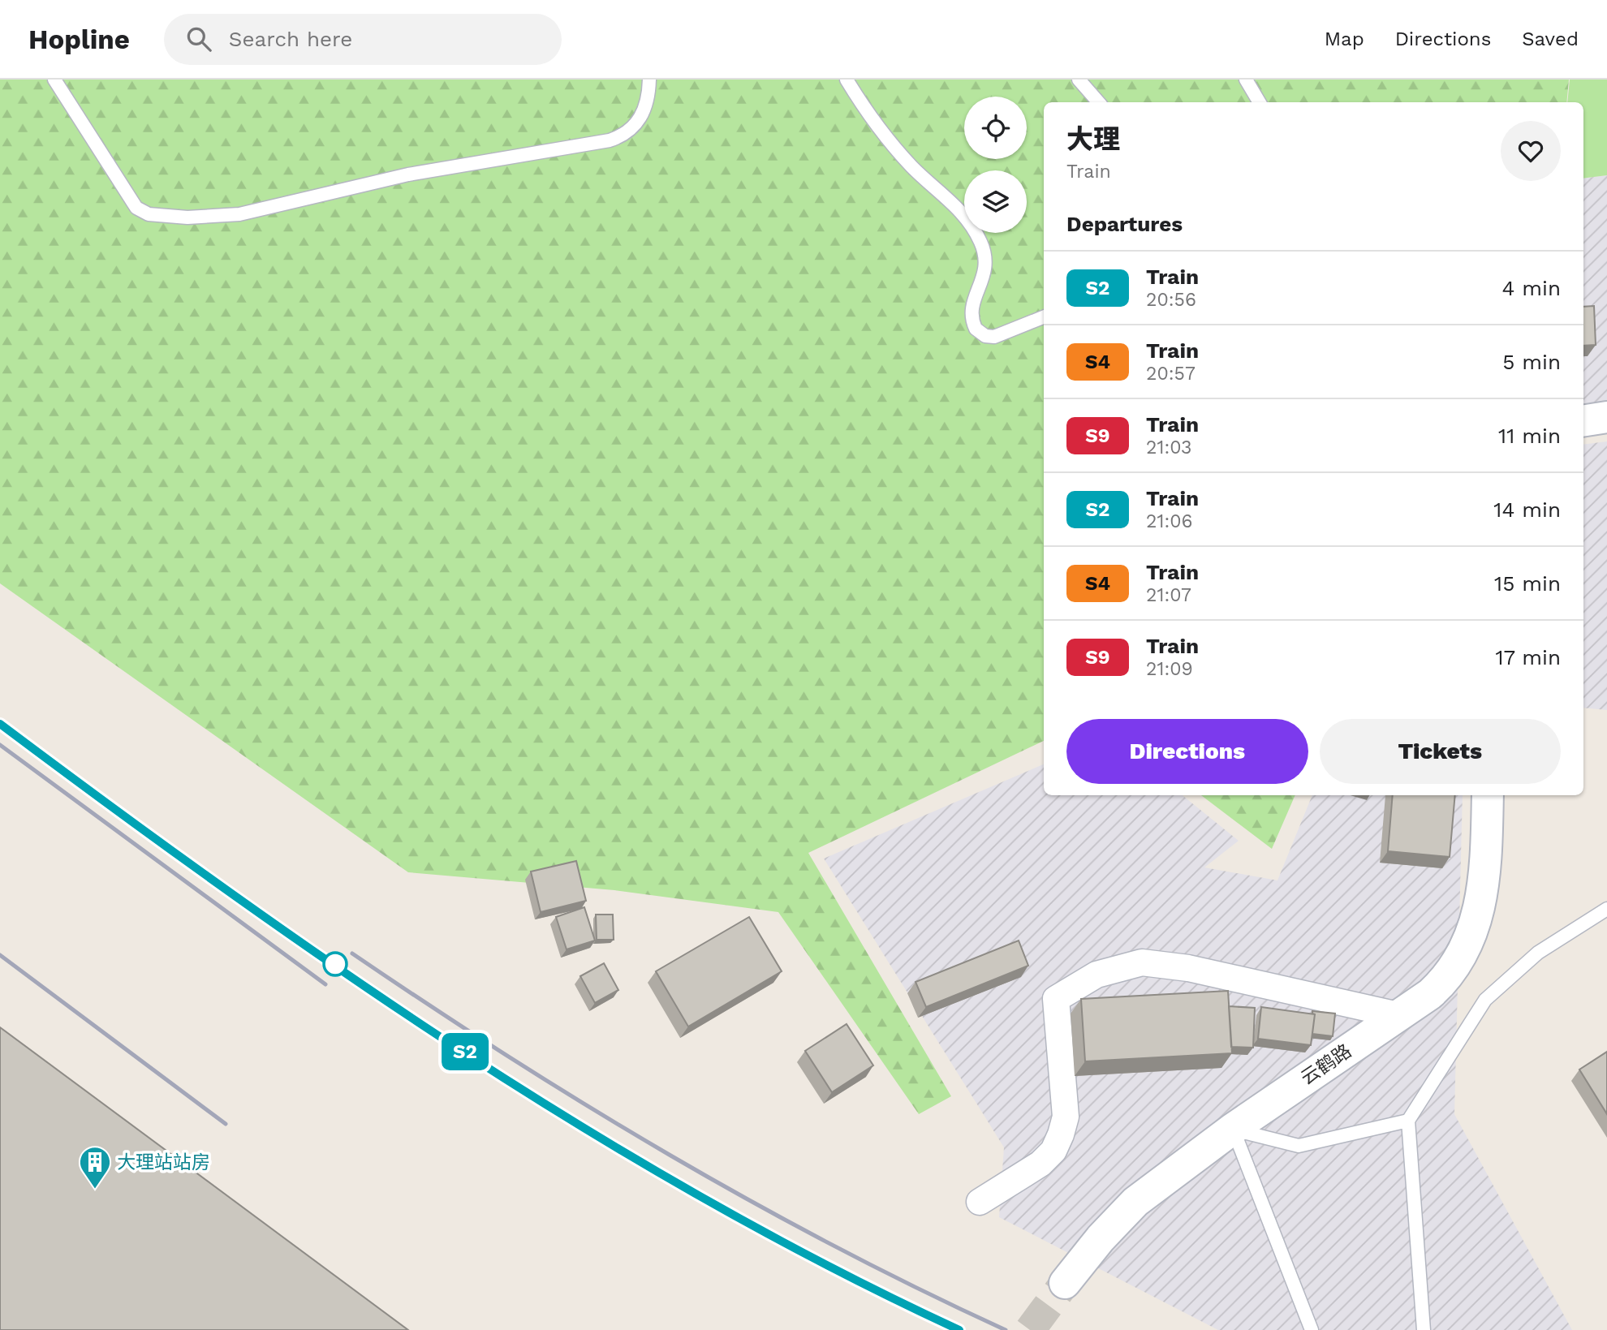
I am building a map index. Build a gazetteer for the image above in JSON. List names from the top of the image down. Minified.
{"streets":{"street":["云鹤路"]},"places":{"building":["大理站站房"]},"page":{"header":"Hopline","search":"Search here","nav":["Map","Directions","Saved"],"on_map":"S2","heading":[["大理","Train"],"Departures"],"list":[{"mark":"S2","name":"Train","note":"20:56","value":"4 min"},{"mark":"S4","name":"Train","note":"20:57","value":"5 min"},{"mark":"S9","name":"Train","note":"21:03","value":"11 min"},{"mark":"S2","name":"Train","note":"21:06","value":"14 min"},{"mark":"S4","name":"Train","note":"21:07","value":"15 min"},{"mark":"S9","name":"Train","note":"21:09","value":"17 min"}],"buttons":["Directions","Tickets"]}}
